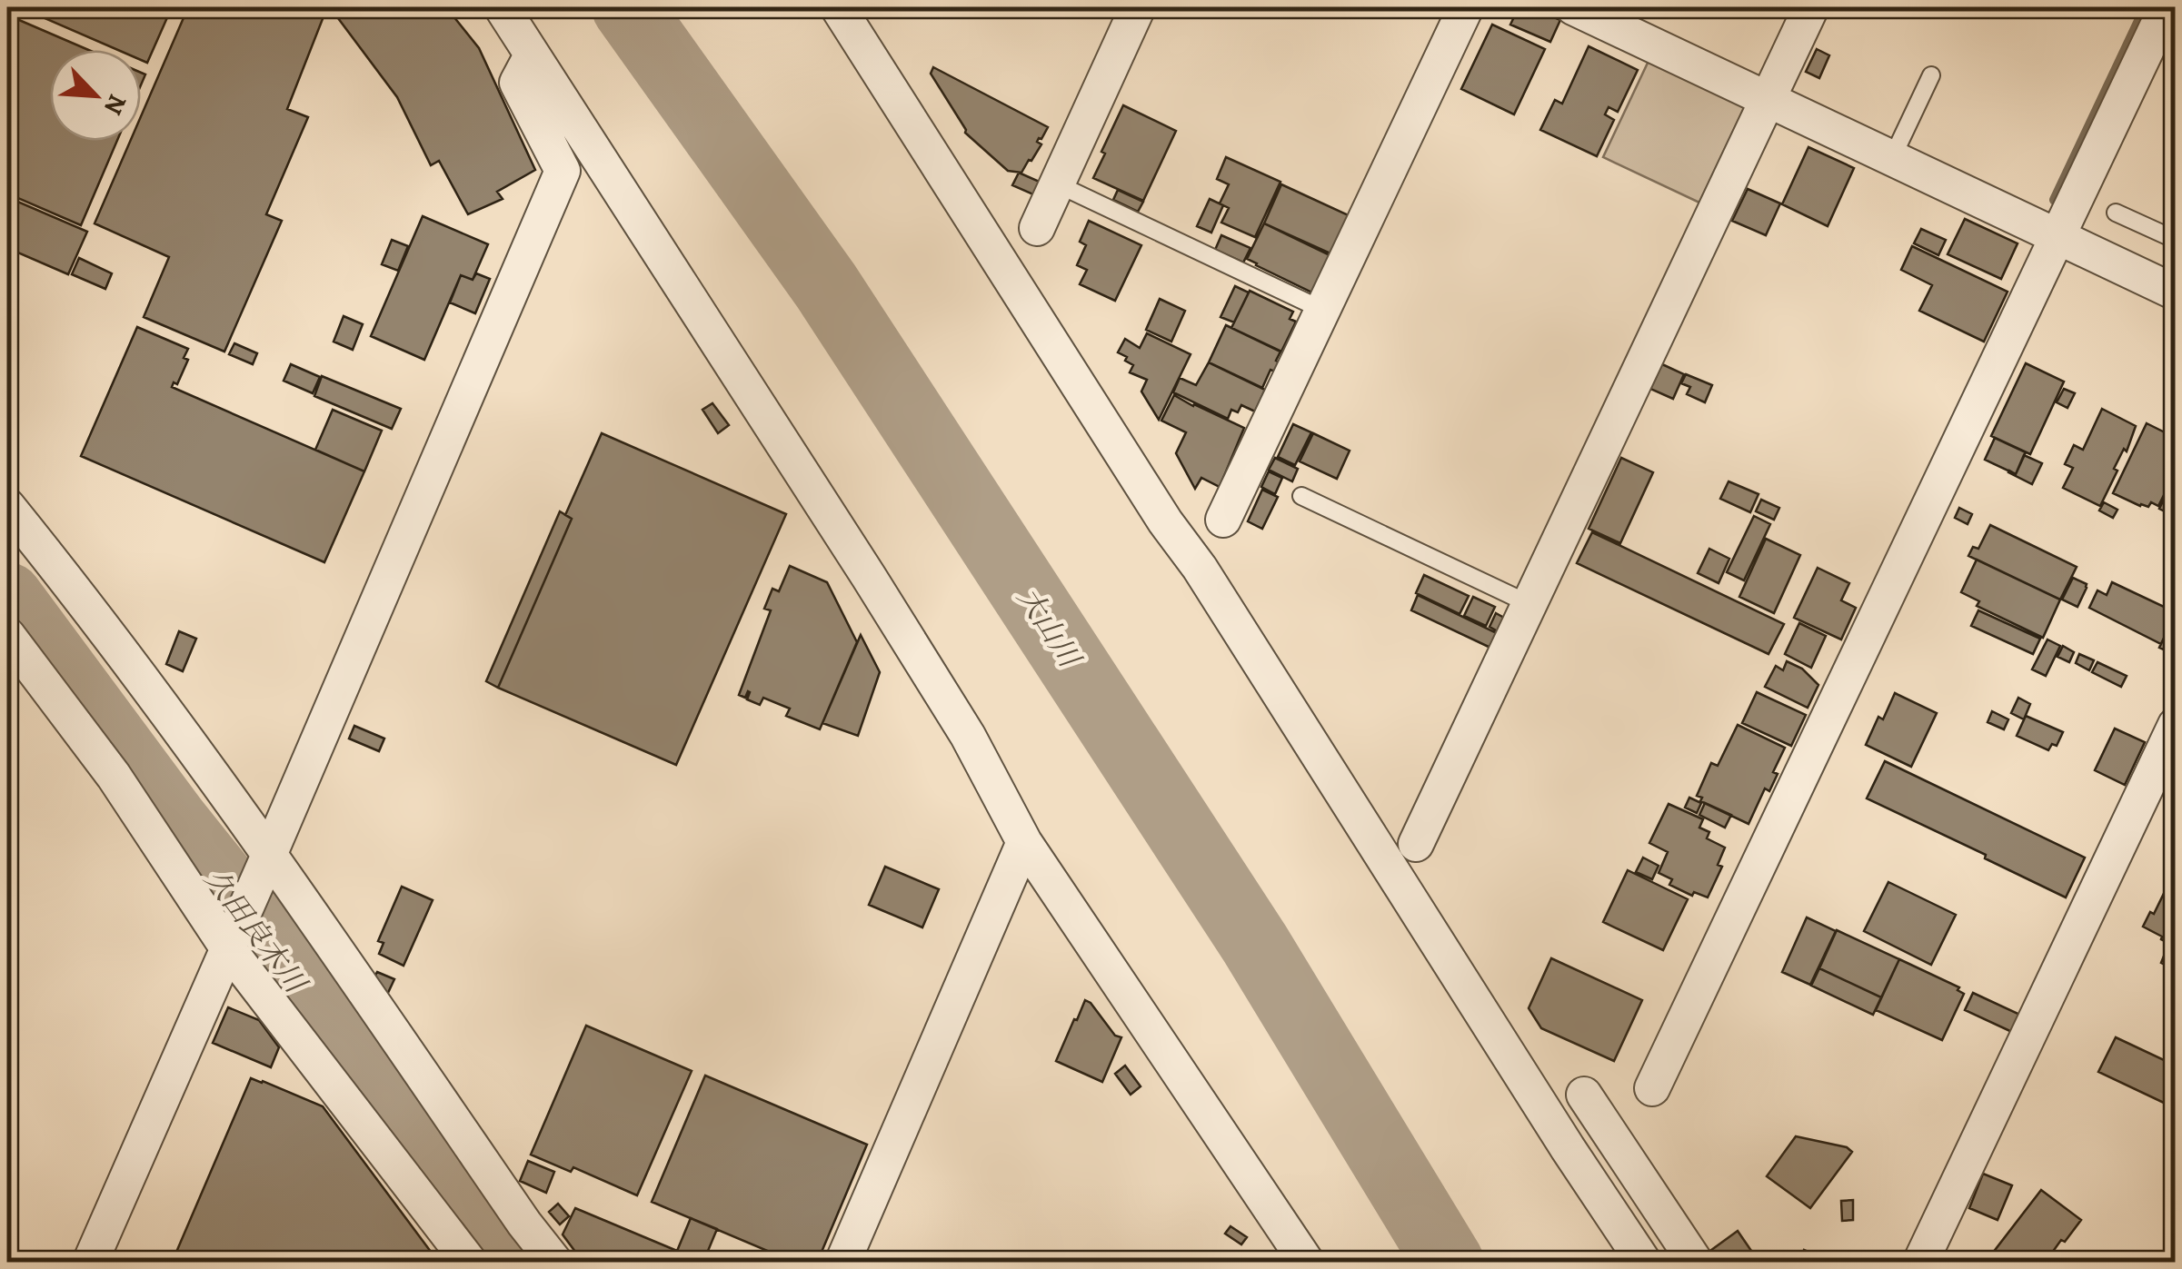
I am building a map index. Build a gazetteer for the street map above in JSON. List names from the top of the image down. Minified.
{"water":["大山川","久田良木川"],"north":"bottom right"}
